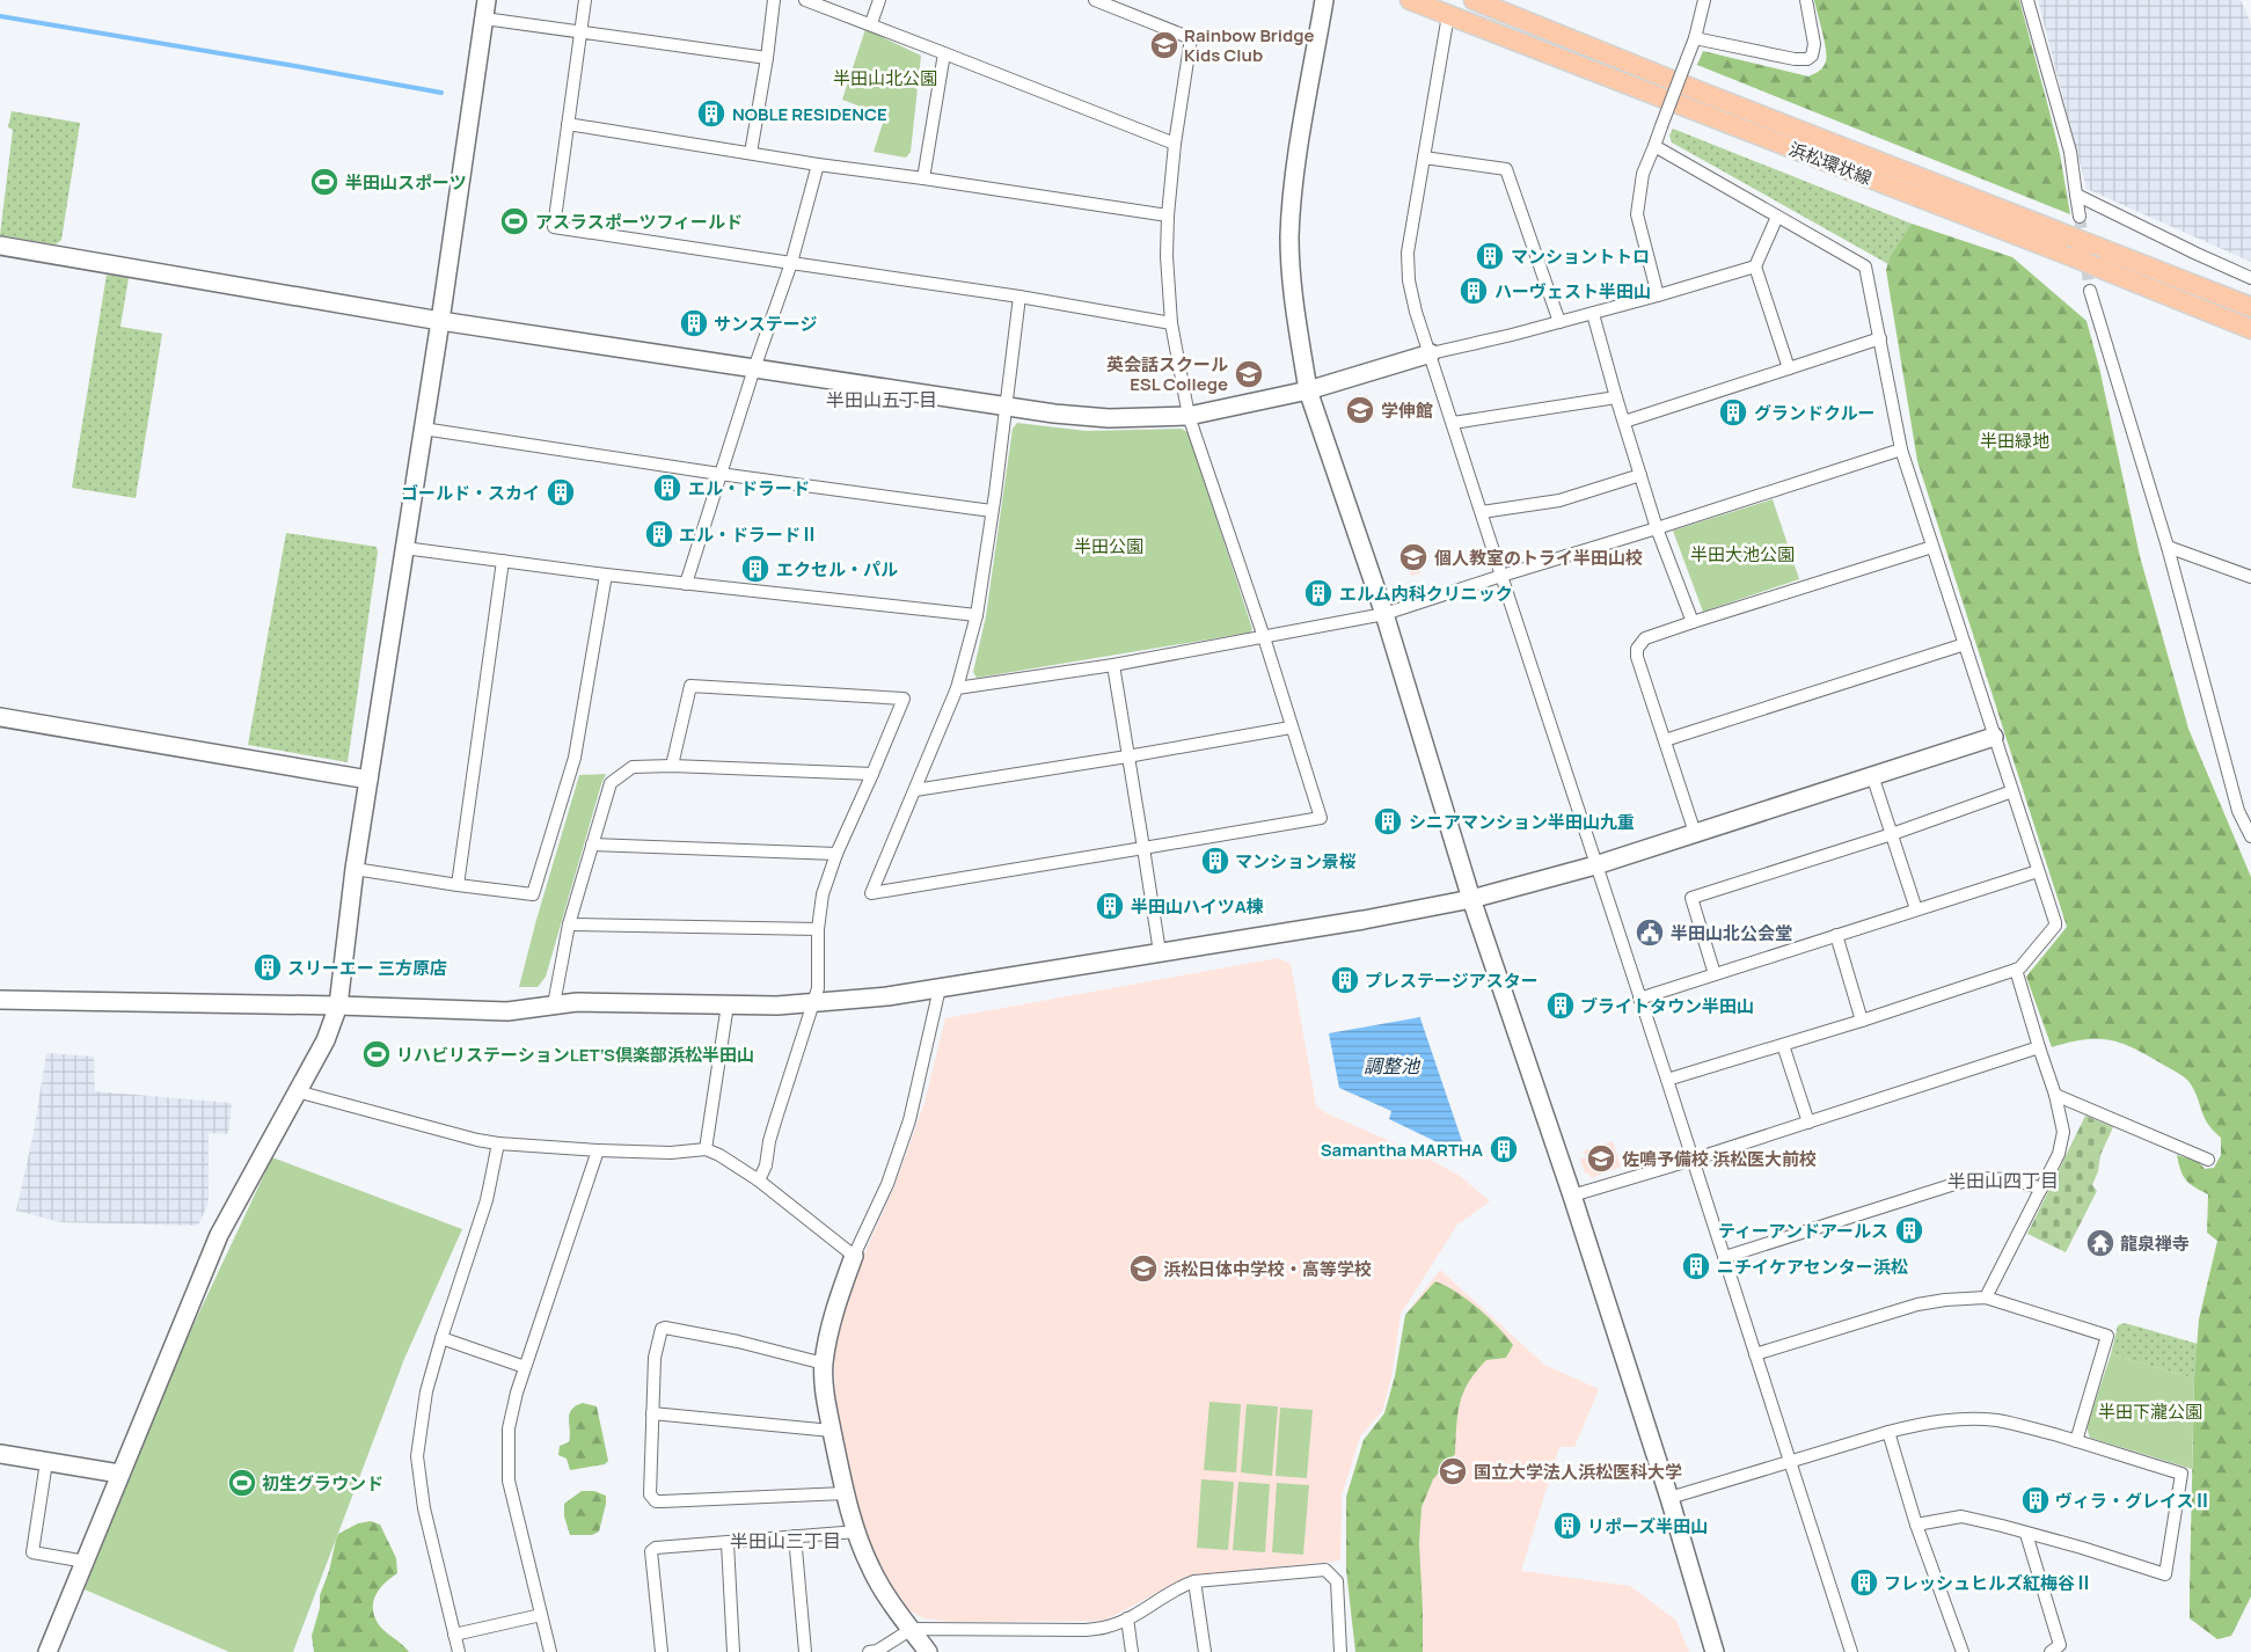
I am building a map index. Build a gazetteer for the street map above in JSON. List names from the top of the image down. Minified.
{"streets":{"main road":["浜松環状線"]},"districts":["半田山五丁目","半田山四丁目","半田山三丁目"],"water":["調整池"],"parks":["半田山北公園","半田緑地","半田公園","半田大池公園","半田下瀧公園"],"places":{"school or university":["Rainbow Bridge Kids Club","英会話スクール ESL College","学伸館","個人教室のトライ半田山校","佐鳴予備校 浜松医大前校","浜松日体中学校・高等学校","国立大学法人浜松医科大学"],"building":["NOBLE RESIDENCE","マンショントトロ","ハーヴェスト半田山","サンステージ","グランドクルー","エル・ドラード","ゴールド・スカイ","エル・ドラードⅡ","エクセル・パル","エルム内科クリニック","シニアマンション半田山九重","マンション景桜","半田山ハイツA棟","スリーエー 三方原店","プレステージアスター","ブライトタウン半田山","Samantha MARTHA","ティーアンドアールス","ニチイケアセンター浜松","ヴィラ・グレイスⅡ","リポーズ半田山","フレッシュヒルズ紅梅谷Ⅱ"],"sports":["半田山スポーツ","アスラスポーツフィールド","リハビリステーションLET’S倶楽部浜松半田山","初生グラウンド"],"public building":["半田山北公会堂"],"temple":["龍泉禅寺"]}}
